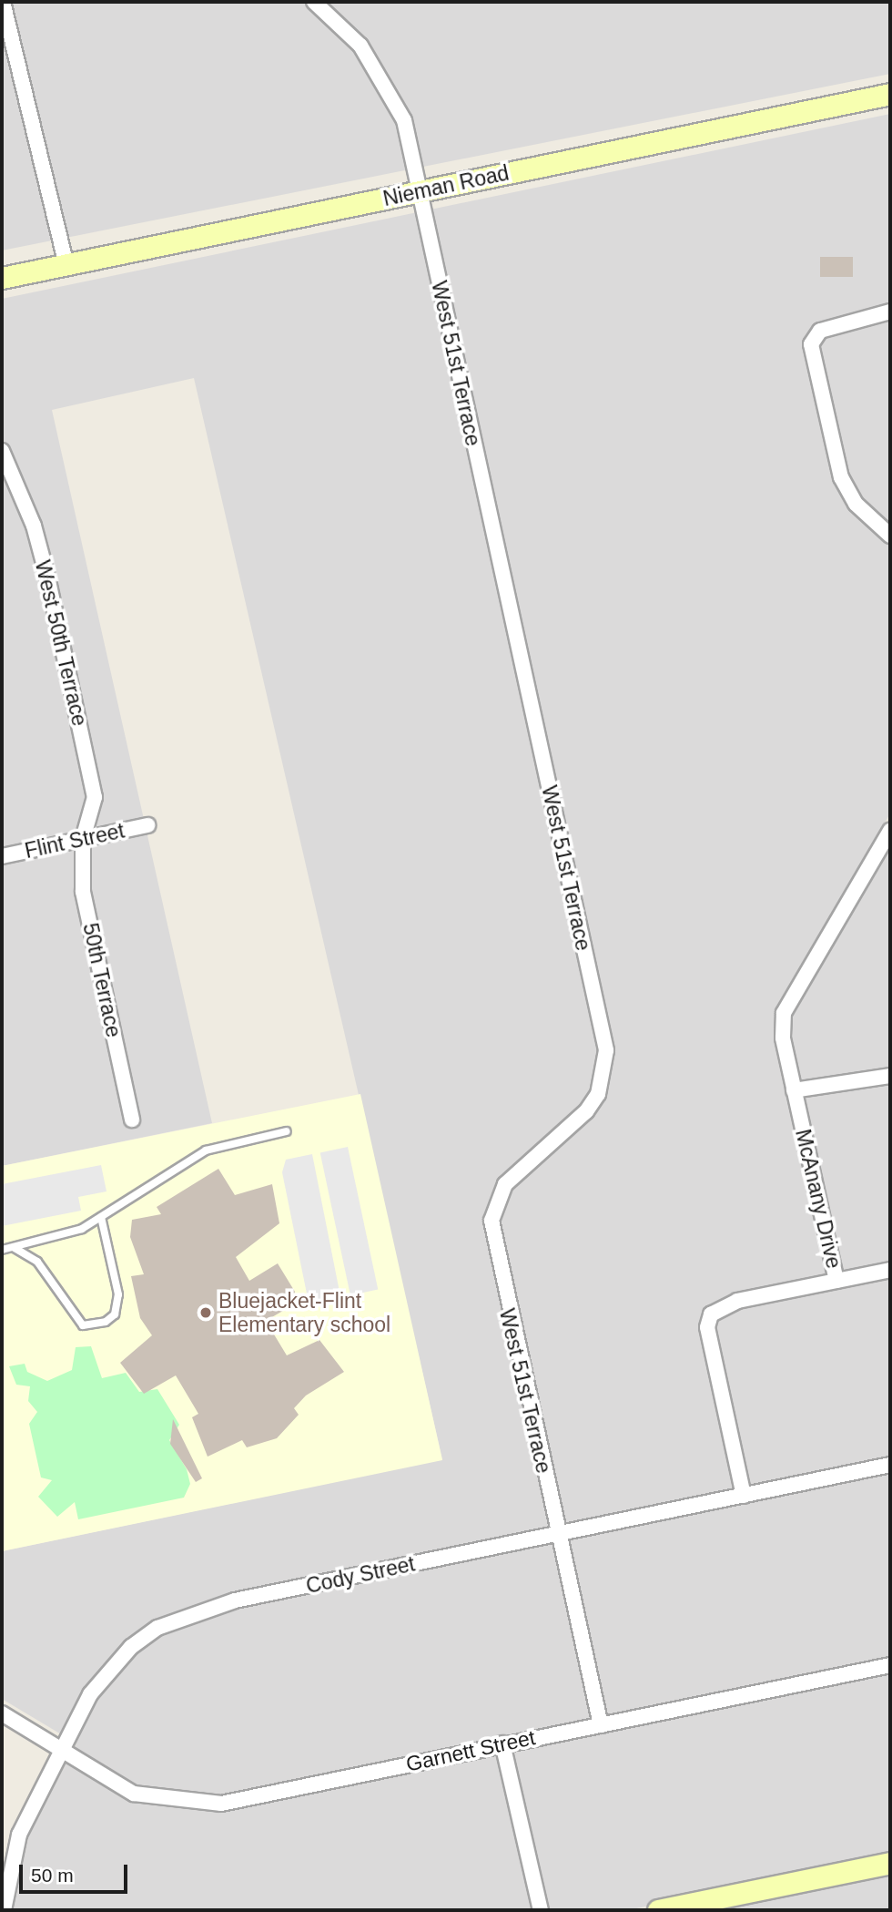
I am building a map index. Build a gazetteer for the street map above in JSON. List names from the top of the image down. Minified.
{"streets":{"main road":["Nieman Road"],"street":["West 51st Terrace","West 50th Terrace","Flint Street","50th Terrace","McAnany Drive","Cody Street","Garnett Street"]},"crossings":[["Nieman Road","West 51st Terrace"],["West 51st Terrace","Cody Street"],["West 51st Terrace","Garnett Street"],["West 50th Terrace","Flint Street"],["West 50th Terrace","50th Terrace"],["Flint Street","50th Terrace"],["McAnany Drive","Cody Street"],["Cody Street","Garnett Street"]],"places":["Bluejacket-Flint Elementary school"],"scale_bar":"50 m"}
